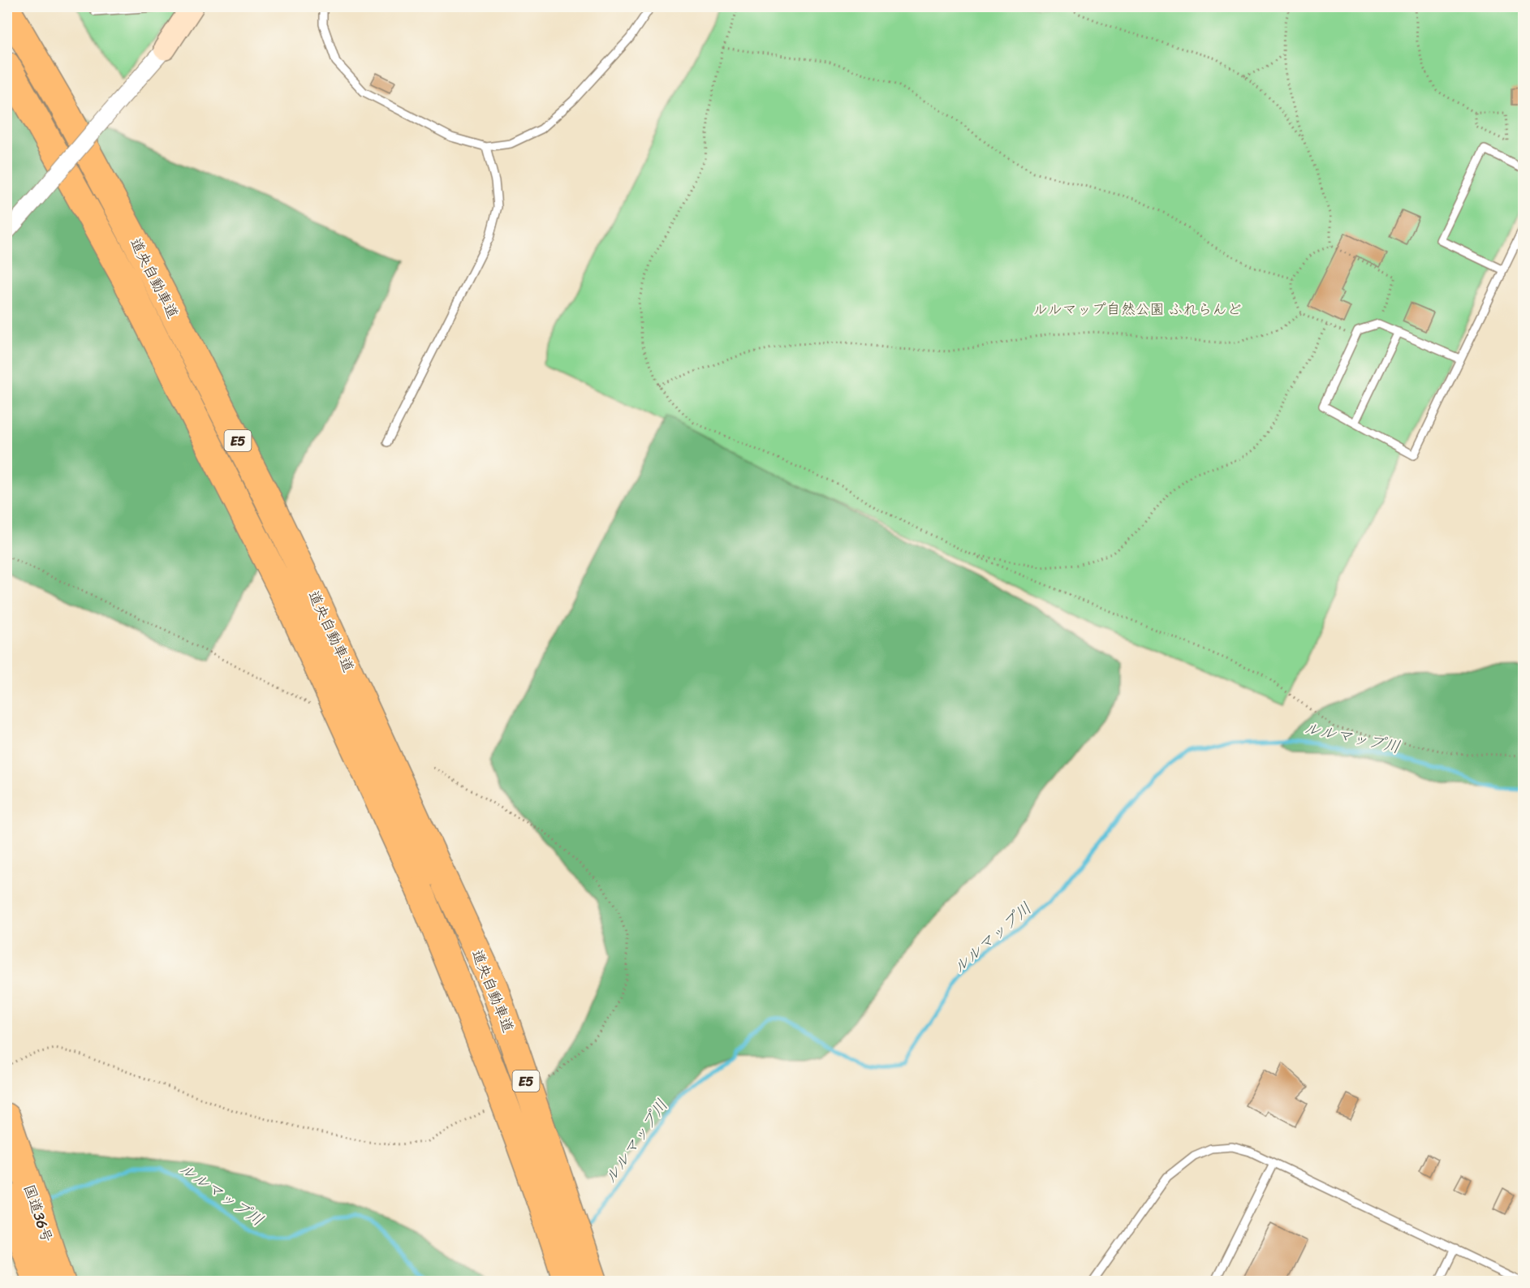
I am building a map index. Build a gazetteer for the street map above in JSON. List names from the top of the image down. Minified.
{"streets":{"highway":["道央自動車道","E5","国道36号"]},"water":["ルルマップ川"],"parks":["ルルマップ自然公園 ふれらんど"]}
